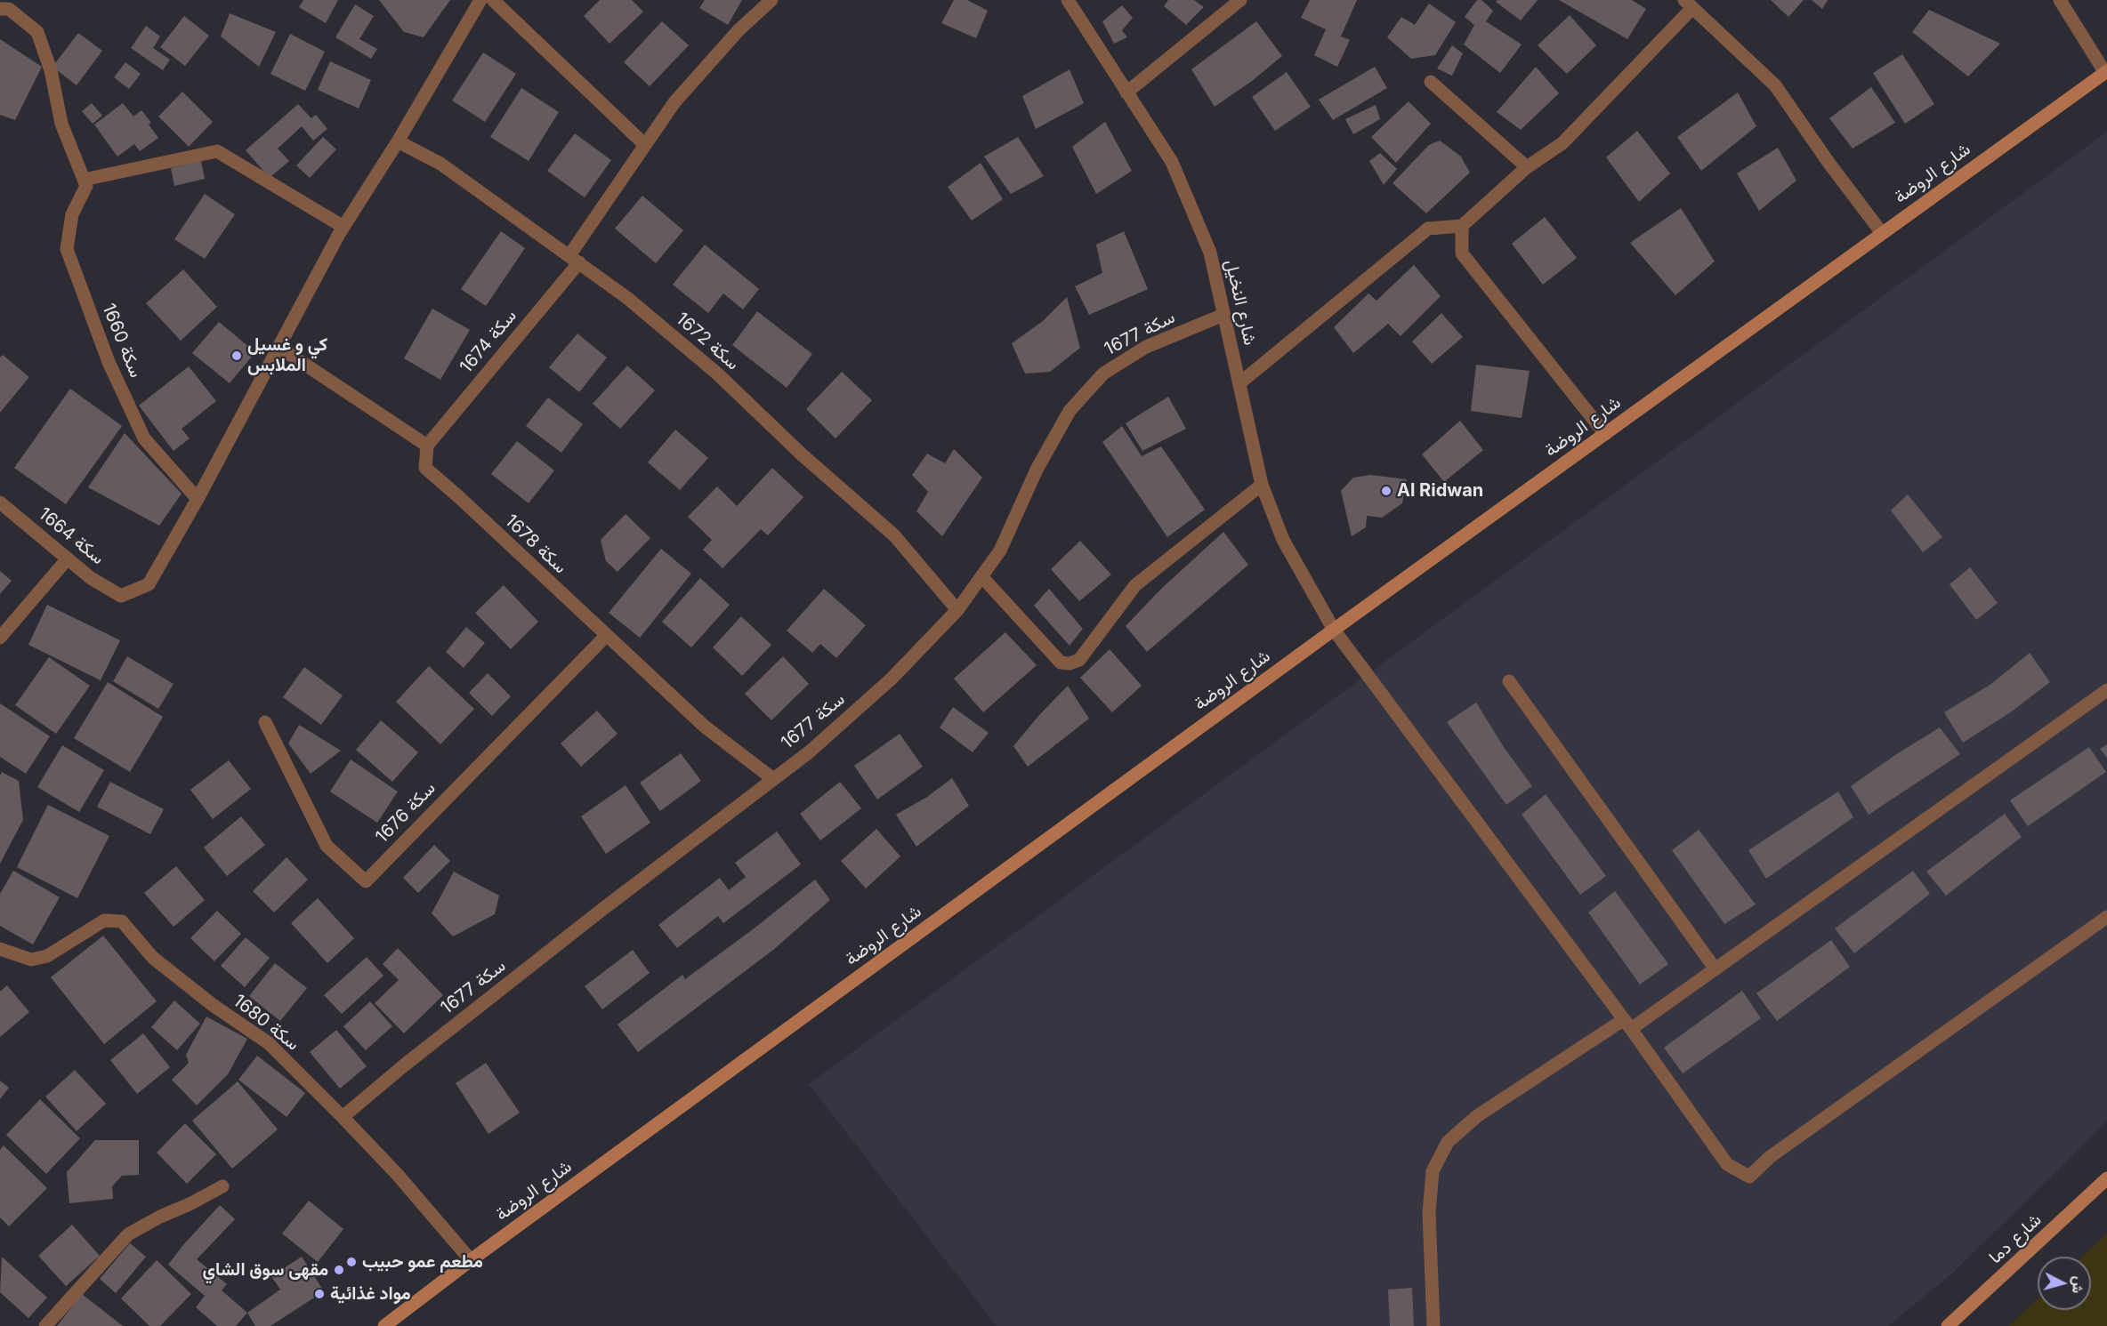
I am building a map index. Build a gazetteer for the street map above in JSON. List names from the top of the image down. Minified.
{"streets":{"main road":["شارع الروضة","شارع دما"],"street":["شارع النخيل","سكة 1677","سكة 1660","سكة 1674","سكة 1672","سكة 1664","سكة 1678","سكة 1676","سكة 1680"]},"crossings":[["شارع الروضة","شارع النخيل"],["شارع الروضة","سكة 1680"],["شارع النخيل","سكة 1677"],["سكة 1677","سكة 1672"],["سكة 1677","سكة 1678"],["سكة 1677","سكة 1680"],["سكة 1660","سكة 1664"],["سكة 1674","سكة 1672"],["سكة 1674","سكة 1678"],["سكة 1678","سكة 1676"]],"places":["كي و غسيل الملابس","Al Ridwan","مطعم عمو حبيب","مقهى سوق الشاي","مواد غذائية"],"north":"right"}
